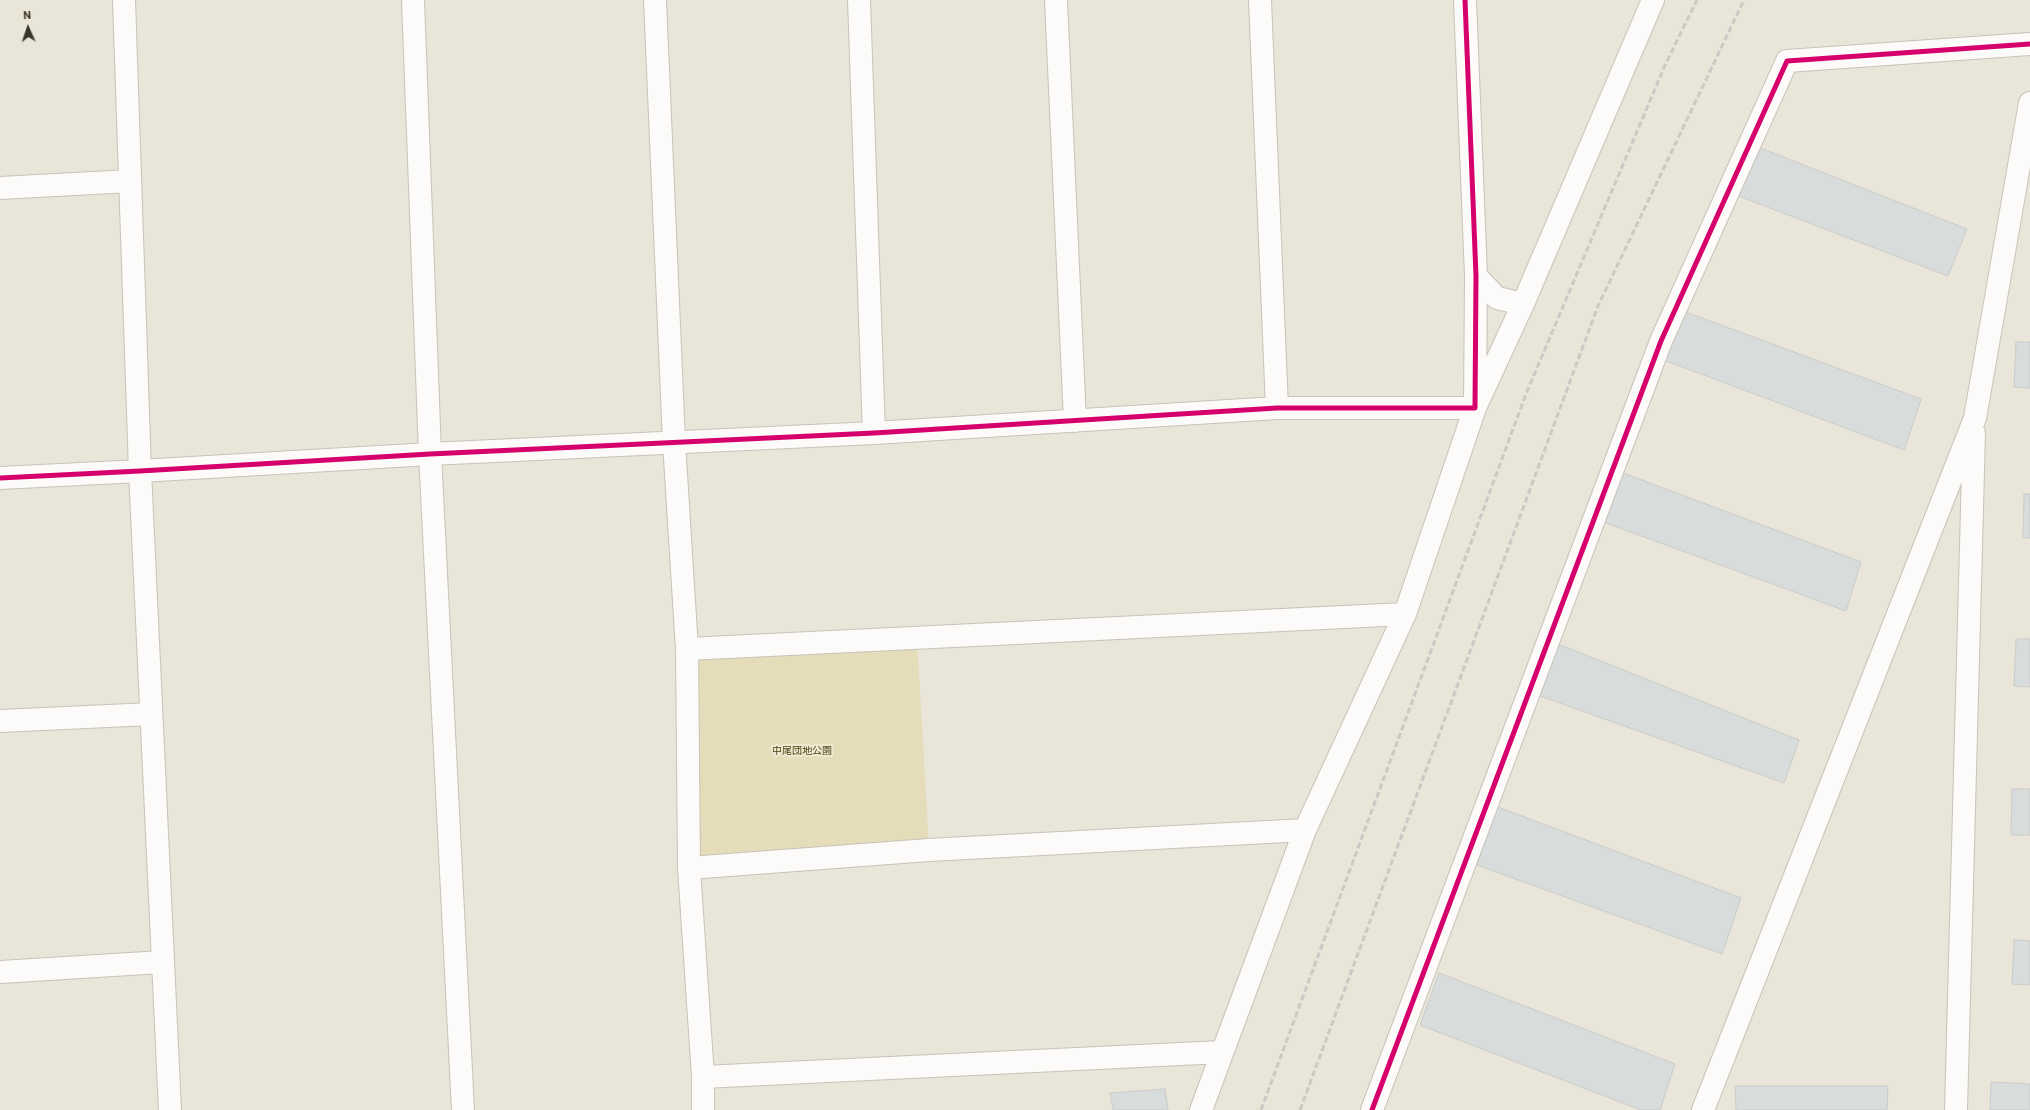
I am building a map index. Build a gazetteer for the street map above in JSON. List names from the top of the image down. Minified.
{"parks":["中尾団地公園"],"north":"top"}
